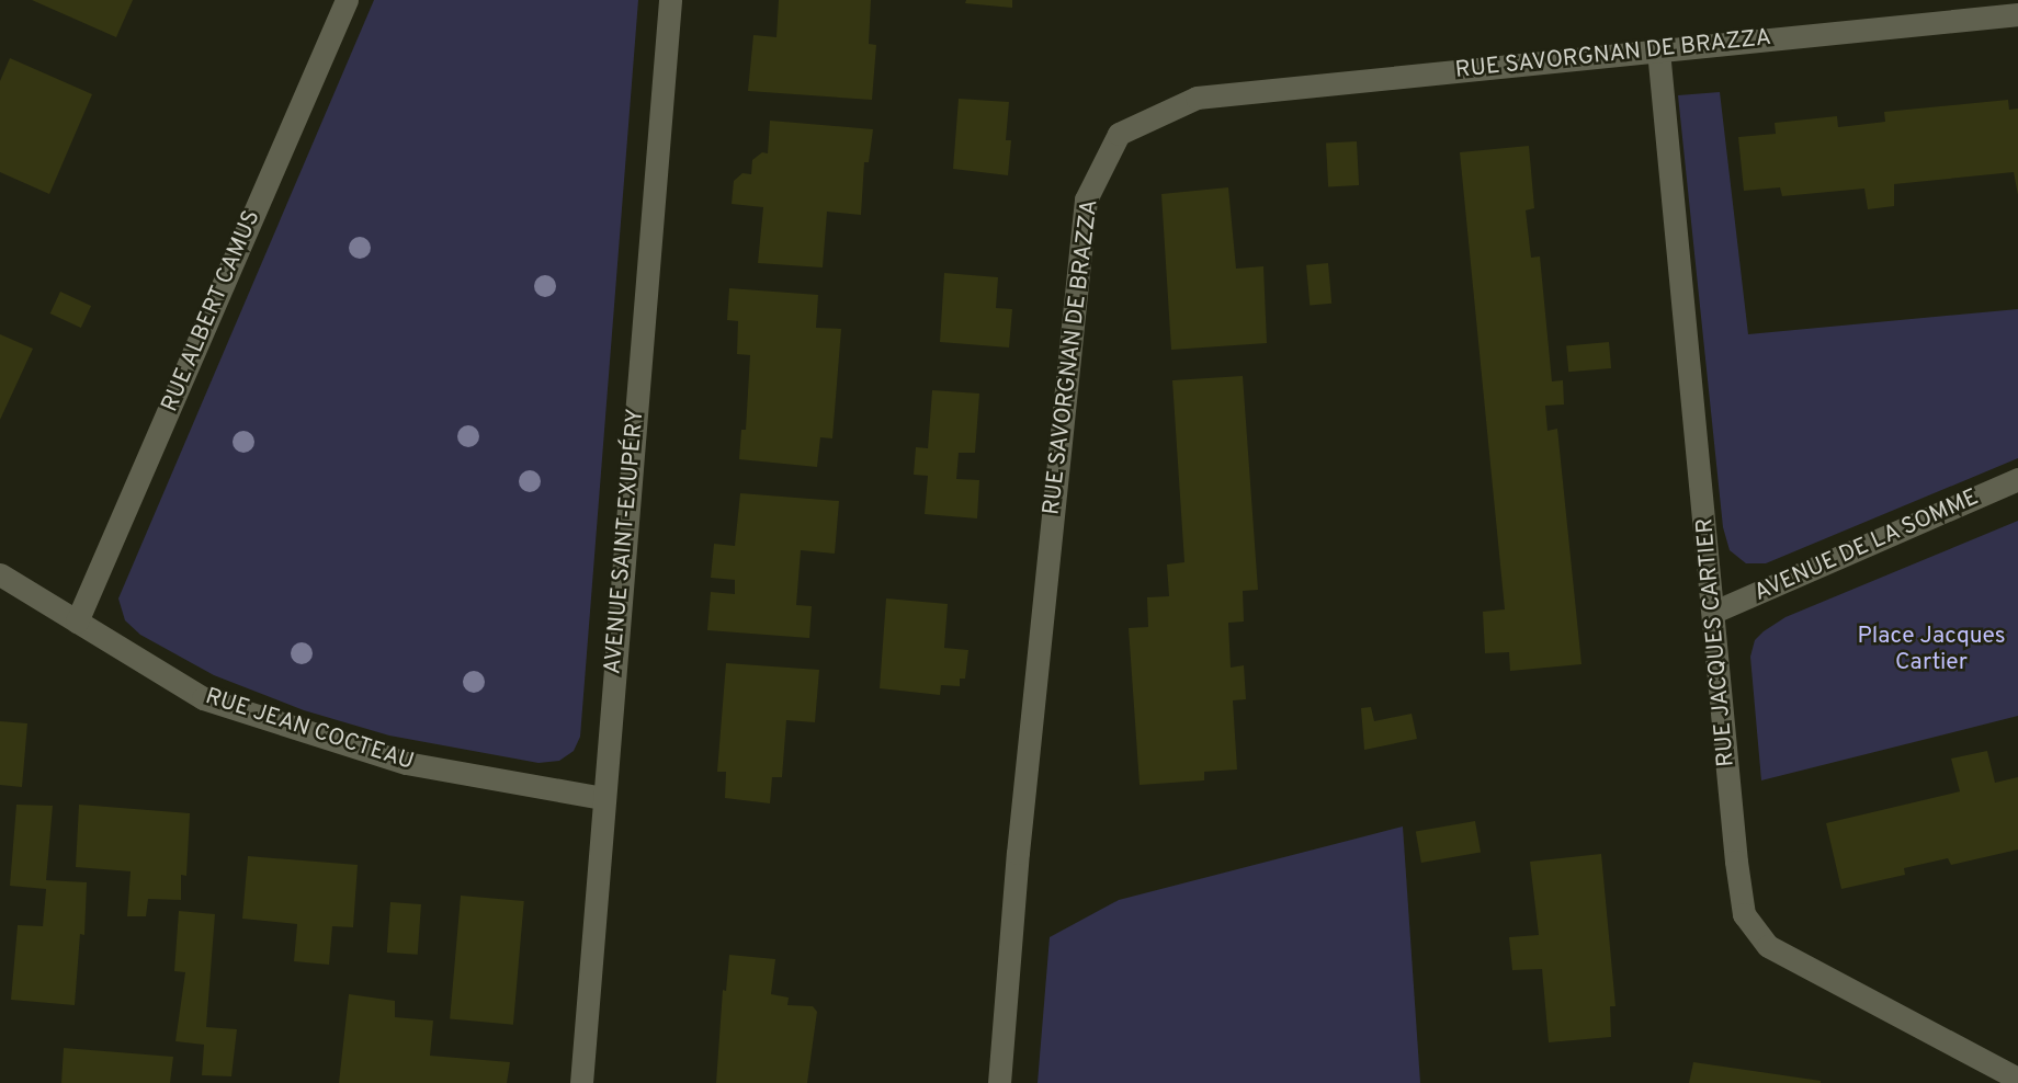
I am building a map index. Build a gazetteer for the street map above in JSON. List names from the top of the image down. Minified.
{"streets":{"street":["RUE SAVORGNAN DE BRAZZA","RUE ALBERT CAMUS","AVENUE SAINT-EXUPÉRY","AVENUE DE LA SOMME","RUE JACQUES CARTIER","RUE JEAN COCTEAU"]},"crossings":[["RUE SAVORGNAN DE BRAZZA","RUE JACQUES CARTIER"],["RUE ALBERT CAMUS","RUE JEAN COCTEAU"],["AVENUE SAINT-EXUPÉRY","RUE JEAN COCTEAU"],["AVENUE DE LA SOMME","RUE JACQUES CARTIER"]],"parks":["Place Jacques Cartier"]}
